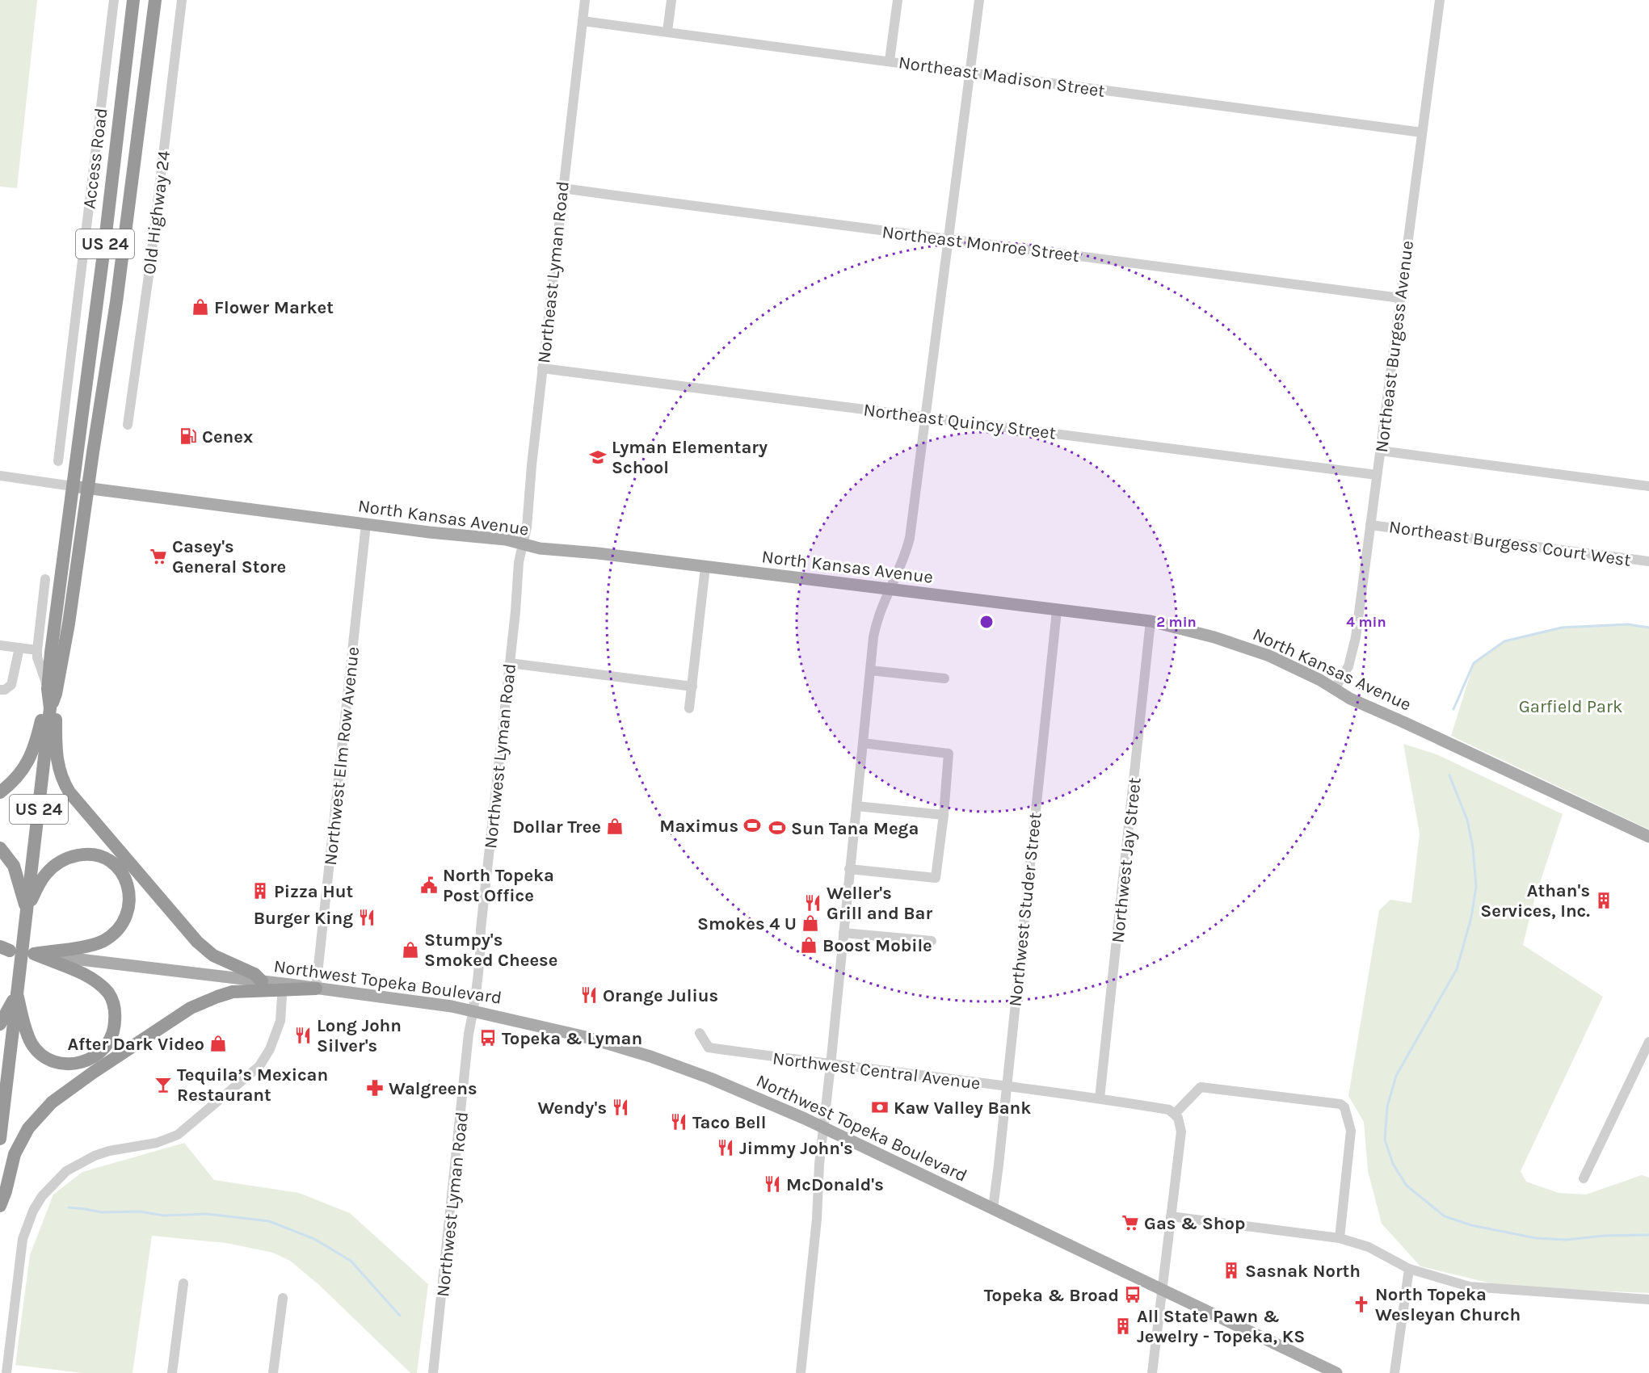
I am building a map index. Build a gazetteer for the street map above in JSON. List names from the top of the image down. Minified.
{"streets":{"highway":["US 24"],"main road":["North Kansas Avenue","Northwest Topeka Boulevard"],"street":["Northeast Madison Street","Access Road","Old Highway 24","Northeast Monroe Street","Northeast Lyman Road","Northeast Burgess Avenue","Northeast Quincy Street","Northeast Burgess Court West","Northwest Elm Row Avenue","Northwest Lyman Road","Northwest Jay Street","Northwest Studer Street","Northwest Central Avenue"]},"crossings":[["Northeast Madison Street","Northeast Lyman Road"],["Northeast Madison Street","Northeast Burgess Avenue"],["Northeast Monroe Street","Northeast Lyman Road"],["Northeast Monroe Street","Northeast Burgess Avenue"],["US 24","North Kansas Avenue"],["Northeast Lyman Road","Northeast Quincy Street"],["Northeast Lyman Road","North Kansas Avenue"],["Northeast Lyman Road","Northwest Lyman Road"],["Northeast Burgess Avenue","Northeast Quincy Street"],["Northeast Burgess Avenue","North Kansas Avenue"],["Northeast Burgess Avenue","Northeast Burgess Court West"],["North Kansas Avenue","Northwest Elm Row Avenue"],["North Kansas Avenue","Northwest Lyman Road"],["North Kansas Avenue","Northwest Jay Street"],["North Kansas Avenue","Northwest Studer Street"],["Northwest Elm Row Avenue","Northwest Topeka Boulevard"],["Northwest Lyman Road","Northwest Topeka Boulevard"],["Northwest Jay Street","Northwest Central Avenue"],["Northwest Studer Street","Northwest Topeka Boulevard"],["Northwest Studer Street","Northwest Central Avenue"]],"parks":["Garfield Park"],"places":{"shop":["Flower Market","Dollar Tree","Smokes 4 U","Boost Mobile","Stumpy's Smoked Cheese","After Dark Video"],"fuel station":["Cenex"],"school or university":["Lyman Elementary School"],"supermarket":["Casey's General Store","Gas & Shop"],"sports":["Maximus","Sun Tana Mega"],"public building":["North Topeka Post Office"],"building":["Pizza Hut","Athan's Services, Inc.","Sasnak North","All State Pawn & Jewelry - Topeka, KS"],"restaurant":["Weller's Grill and Bar","Burger King","Orange Julius","Long John Silver's","Wendy's","Taco Bell","Jimmy John's","McDonald's"],"bus stop":["Topeka & Lyman","Topeka & Broad"],"bar":["Tequila’s Mexican Restaurant"],"pharmacy":["Walgreens"],"bank":["Kaw Valley Bank"],"church":["North Topeka Wesleyan Church"]},"rings":["2 min","4 min"]}
